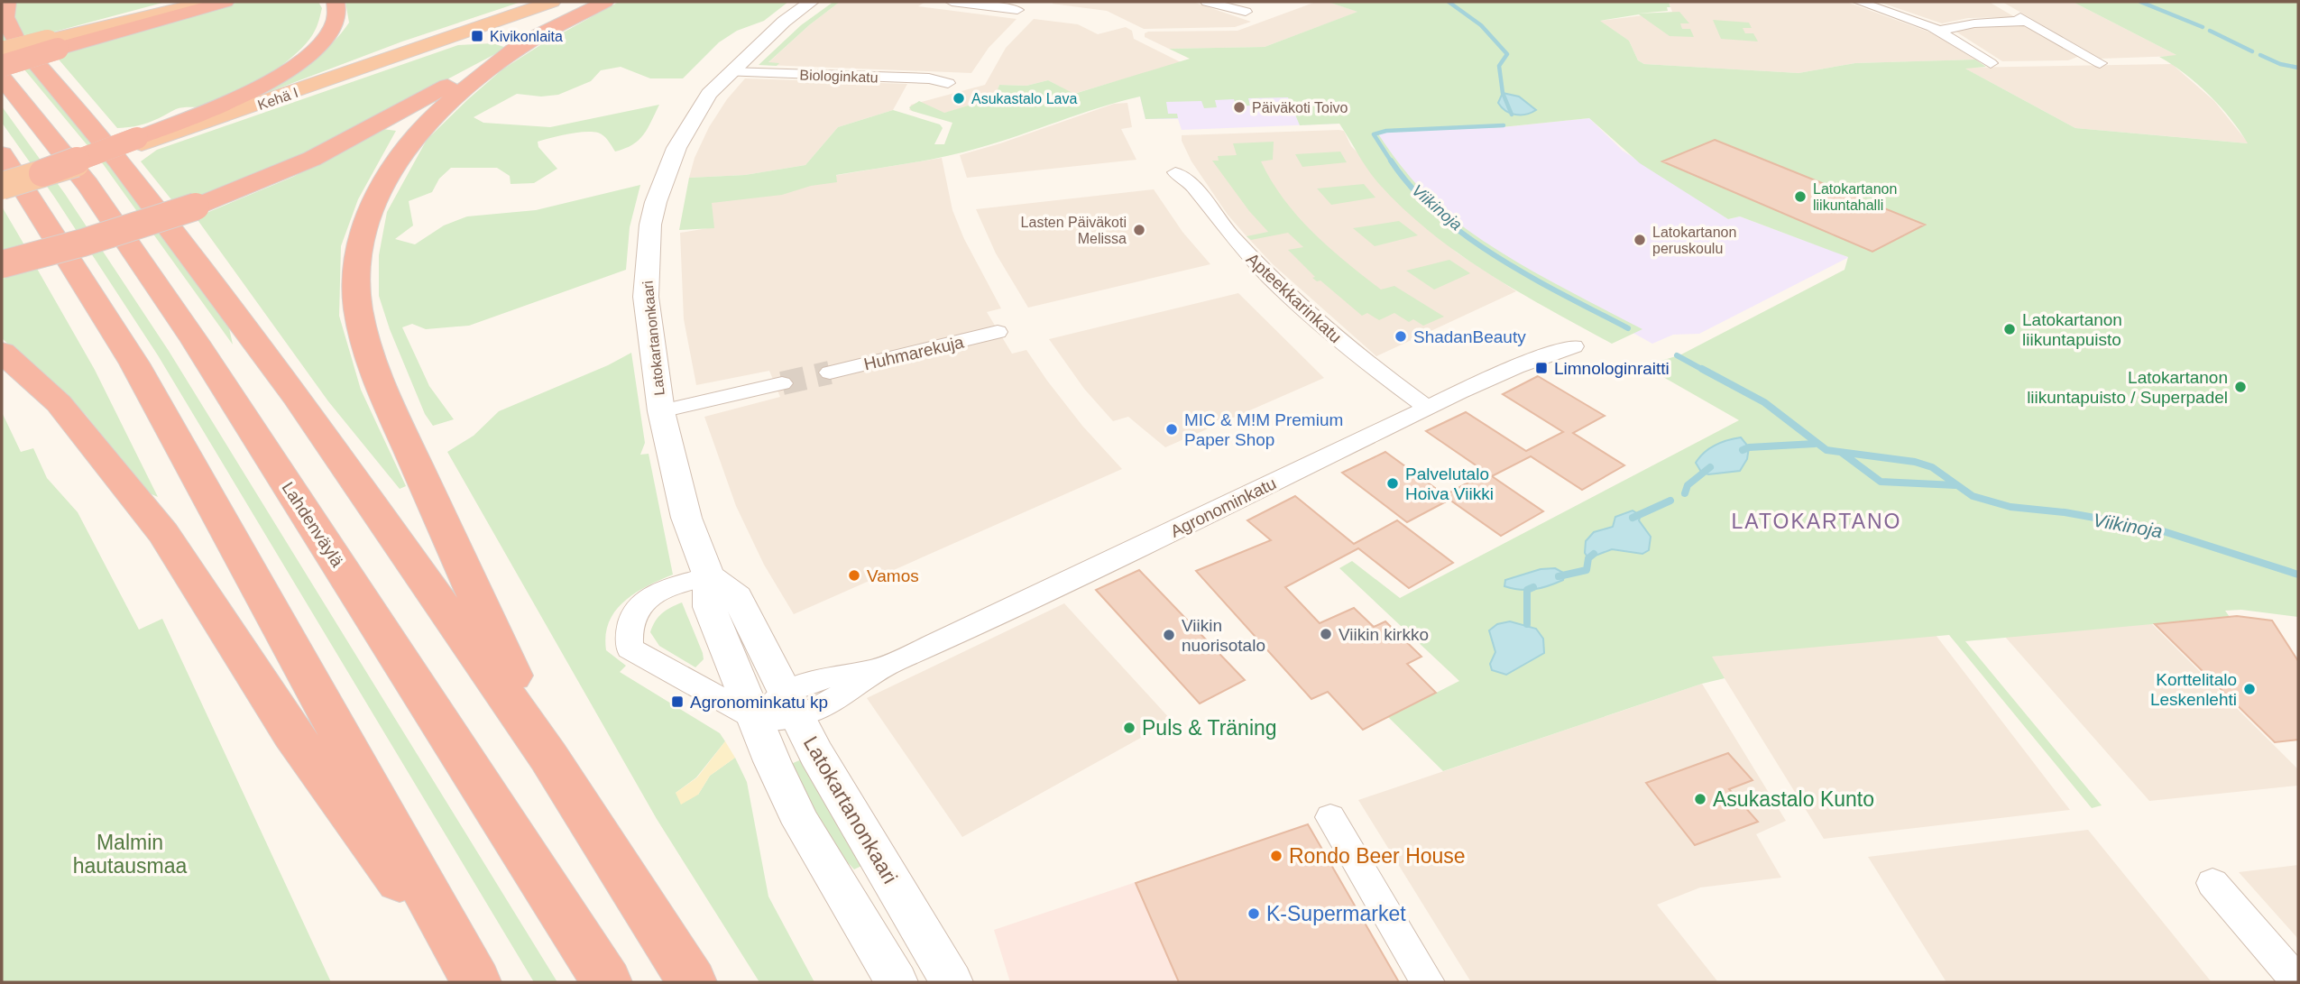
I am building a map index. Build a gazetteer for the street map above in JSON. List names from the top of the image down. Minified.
{"streets":{"highway":["Kehä I","Lahdenväylä"],"street":["Biologinkatu","Apteekkarinkatu","Latokartanonkaari","Huhmarekuja","Agronominkatu"]},"crossings":[["Biologinkatu","Latokartanonkaari"],["Apteekkarinkatu","Agronominkatu"],["Latokartanonkaari","Agronominkatu"]],"districts":["LATOKARTANO"],"water":["Viikinoja"],"parks":["Malmin hautausmaa"],"places":{"transit":["Kivikonlaita","Limnologinraitti","Agronominkatu kp"],"other":["Asukastalo Lava","Päiväkoti Toivo","Latokartanon liikuntahalli","Lasten Päiväkoti Melissa","Latokartanon peruskoulu","Latokartanon liikuntapuisto","ShadanBeauty","Latokartanon liikuntapuisto / Superpadel","MIC & M!M Premium Paper Shop","Palvelutalo Hoiva Viikki","Vamos","Viikin kirkko","Viikin nuorisotalo","Korttelitalo Leskenlehti","Puls & Träning","Asukastalo Kunto","Rondo Beer House","K-Supermarket"]}}
